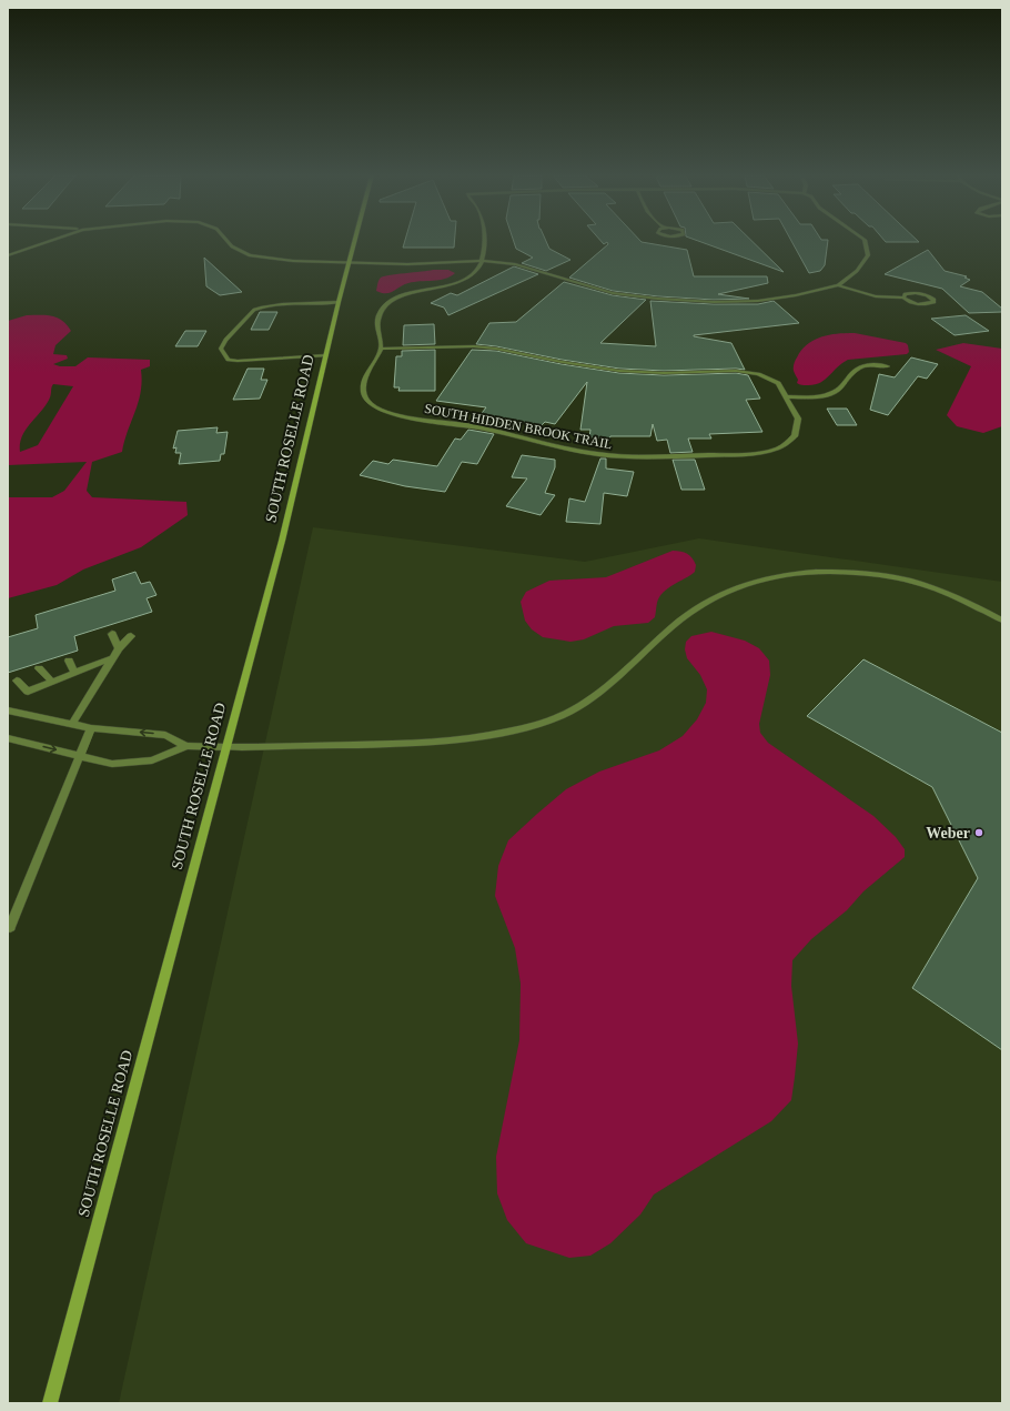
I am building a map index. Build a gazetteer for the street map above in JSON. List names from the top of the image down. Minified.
{"streets":{"main road":["SOUTH ROSELLE ROAD"],"street":["SOUTH HIDDEN BROOK TRAIL"]},"places":["Weber"]}
